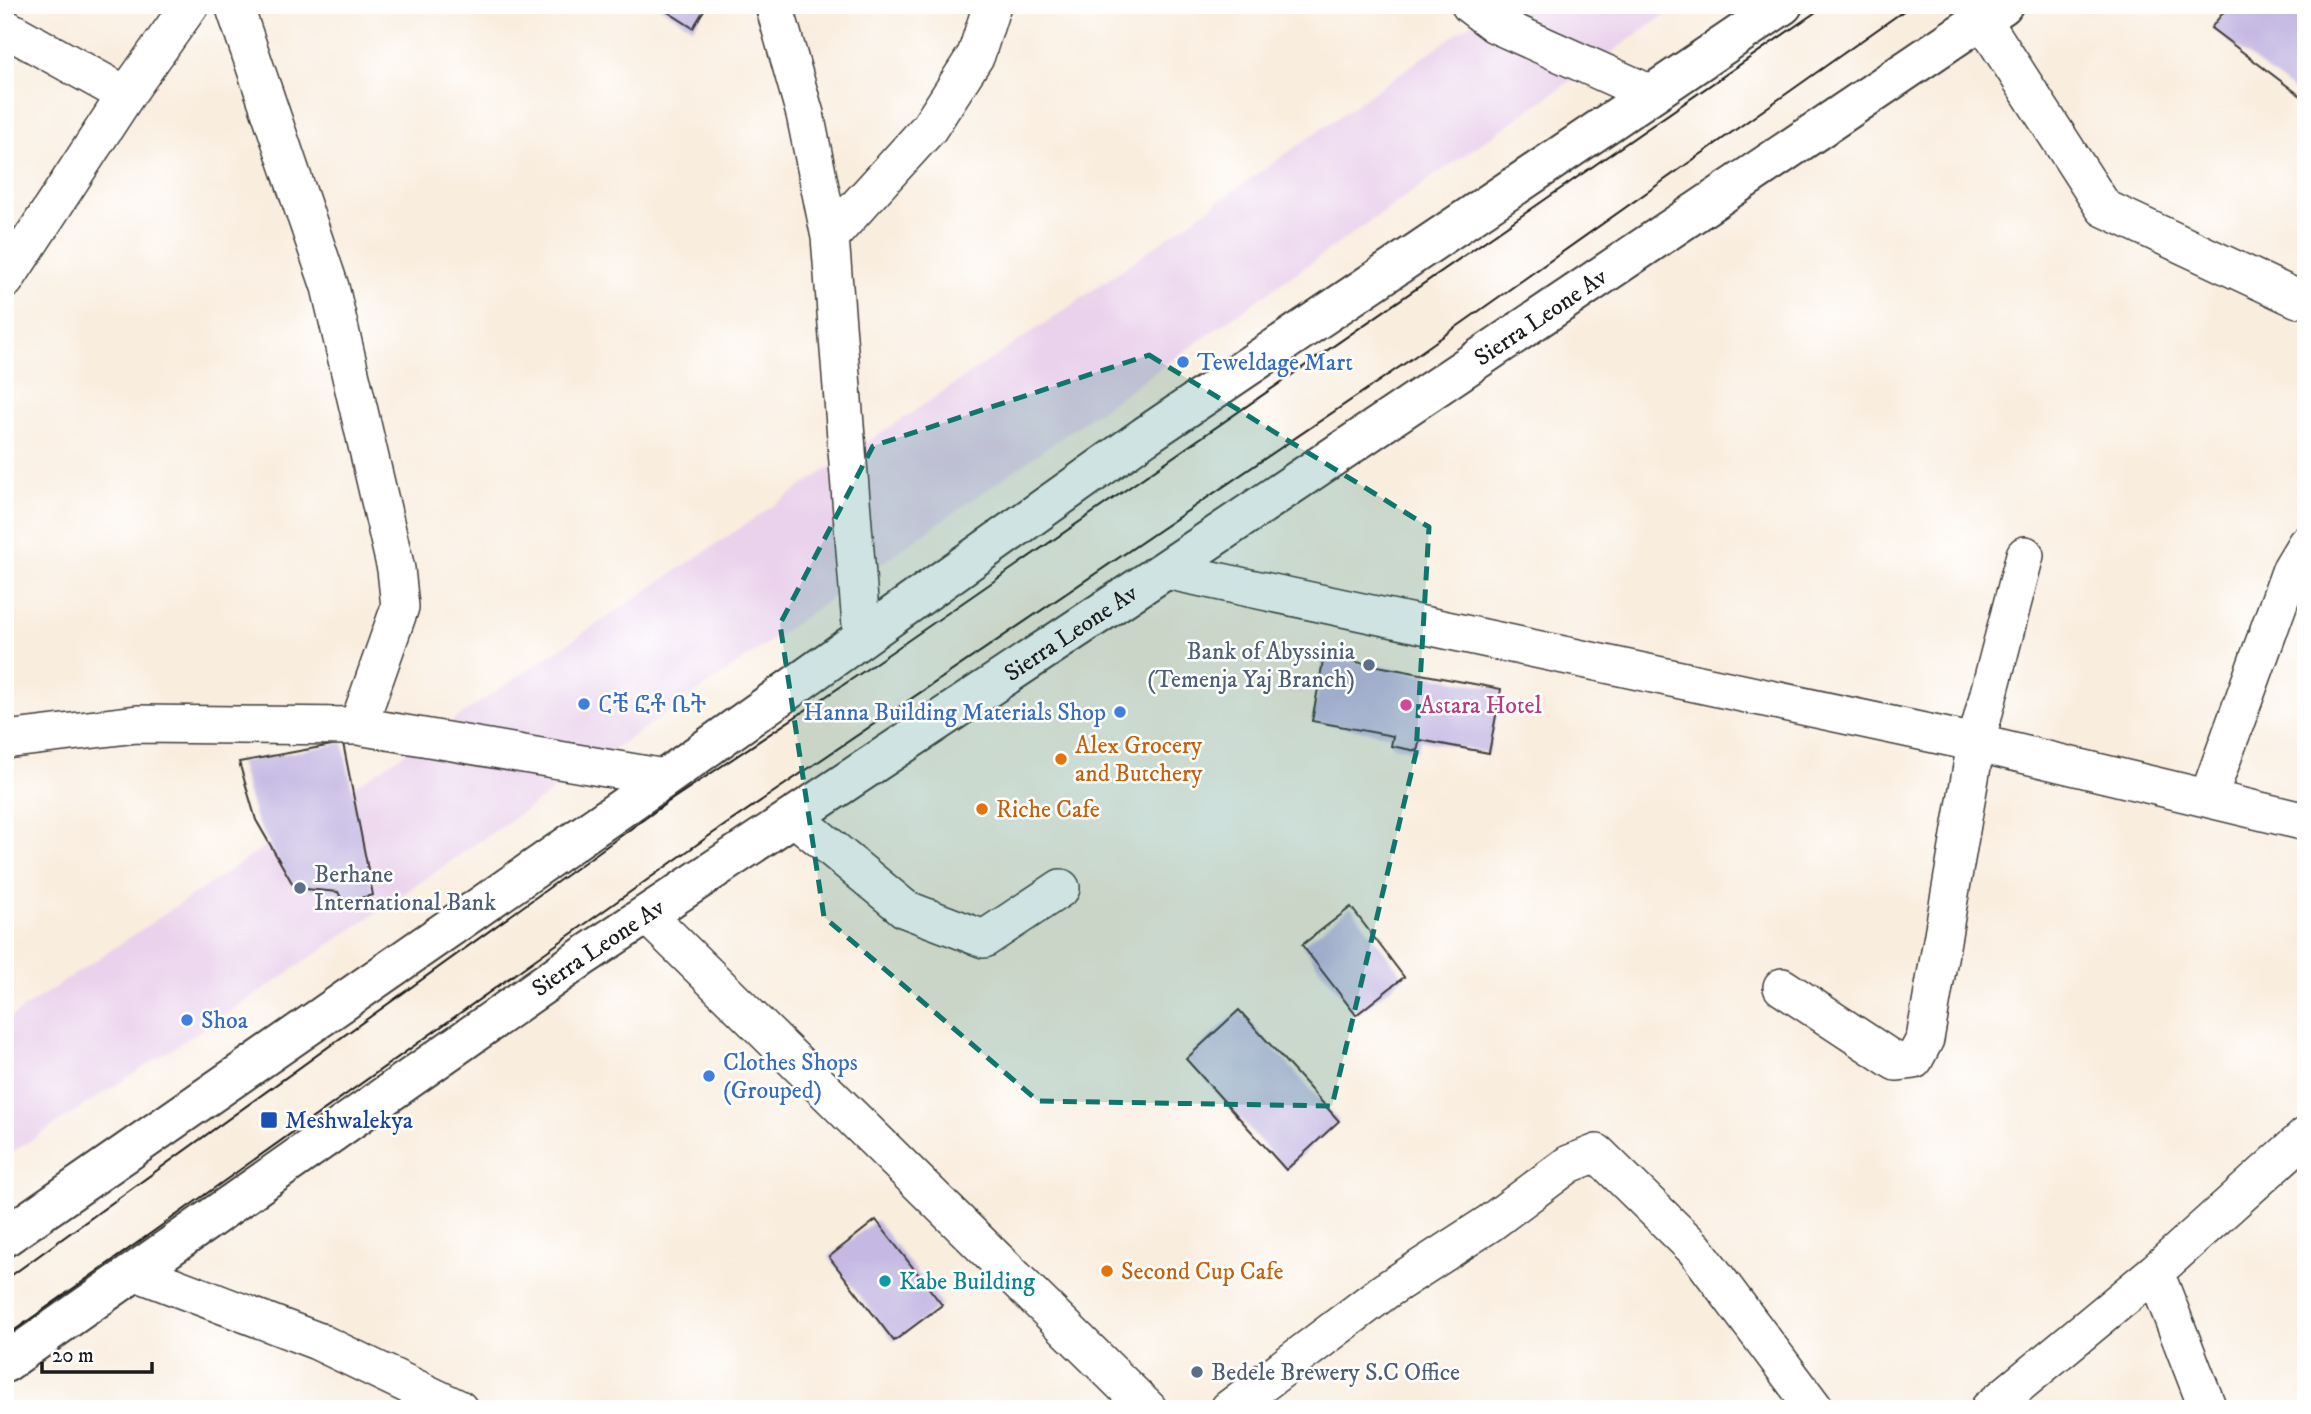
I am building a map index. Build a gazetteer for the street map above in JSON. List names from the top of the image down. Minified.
{"streets":{"main road":["Sierra Leone Av"]},"places":{"other":["Teweldage Mart","Bank of Abyssinia (Temenja Yaj Branch)","ርቼ ፎቶ ቤት","Astara Hotel","Hanna Building Materials Shop","Alex Grocery and Butchery","Riche Cafe","Berhane International Bank","Shoa","Clothes Shops (Grouped)","Second Cup Cafe","Kabe Building","Bedele Brewery S.C Office"],"transit":["Meshwalekya"]},"scale_bar":"20 m"}
